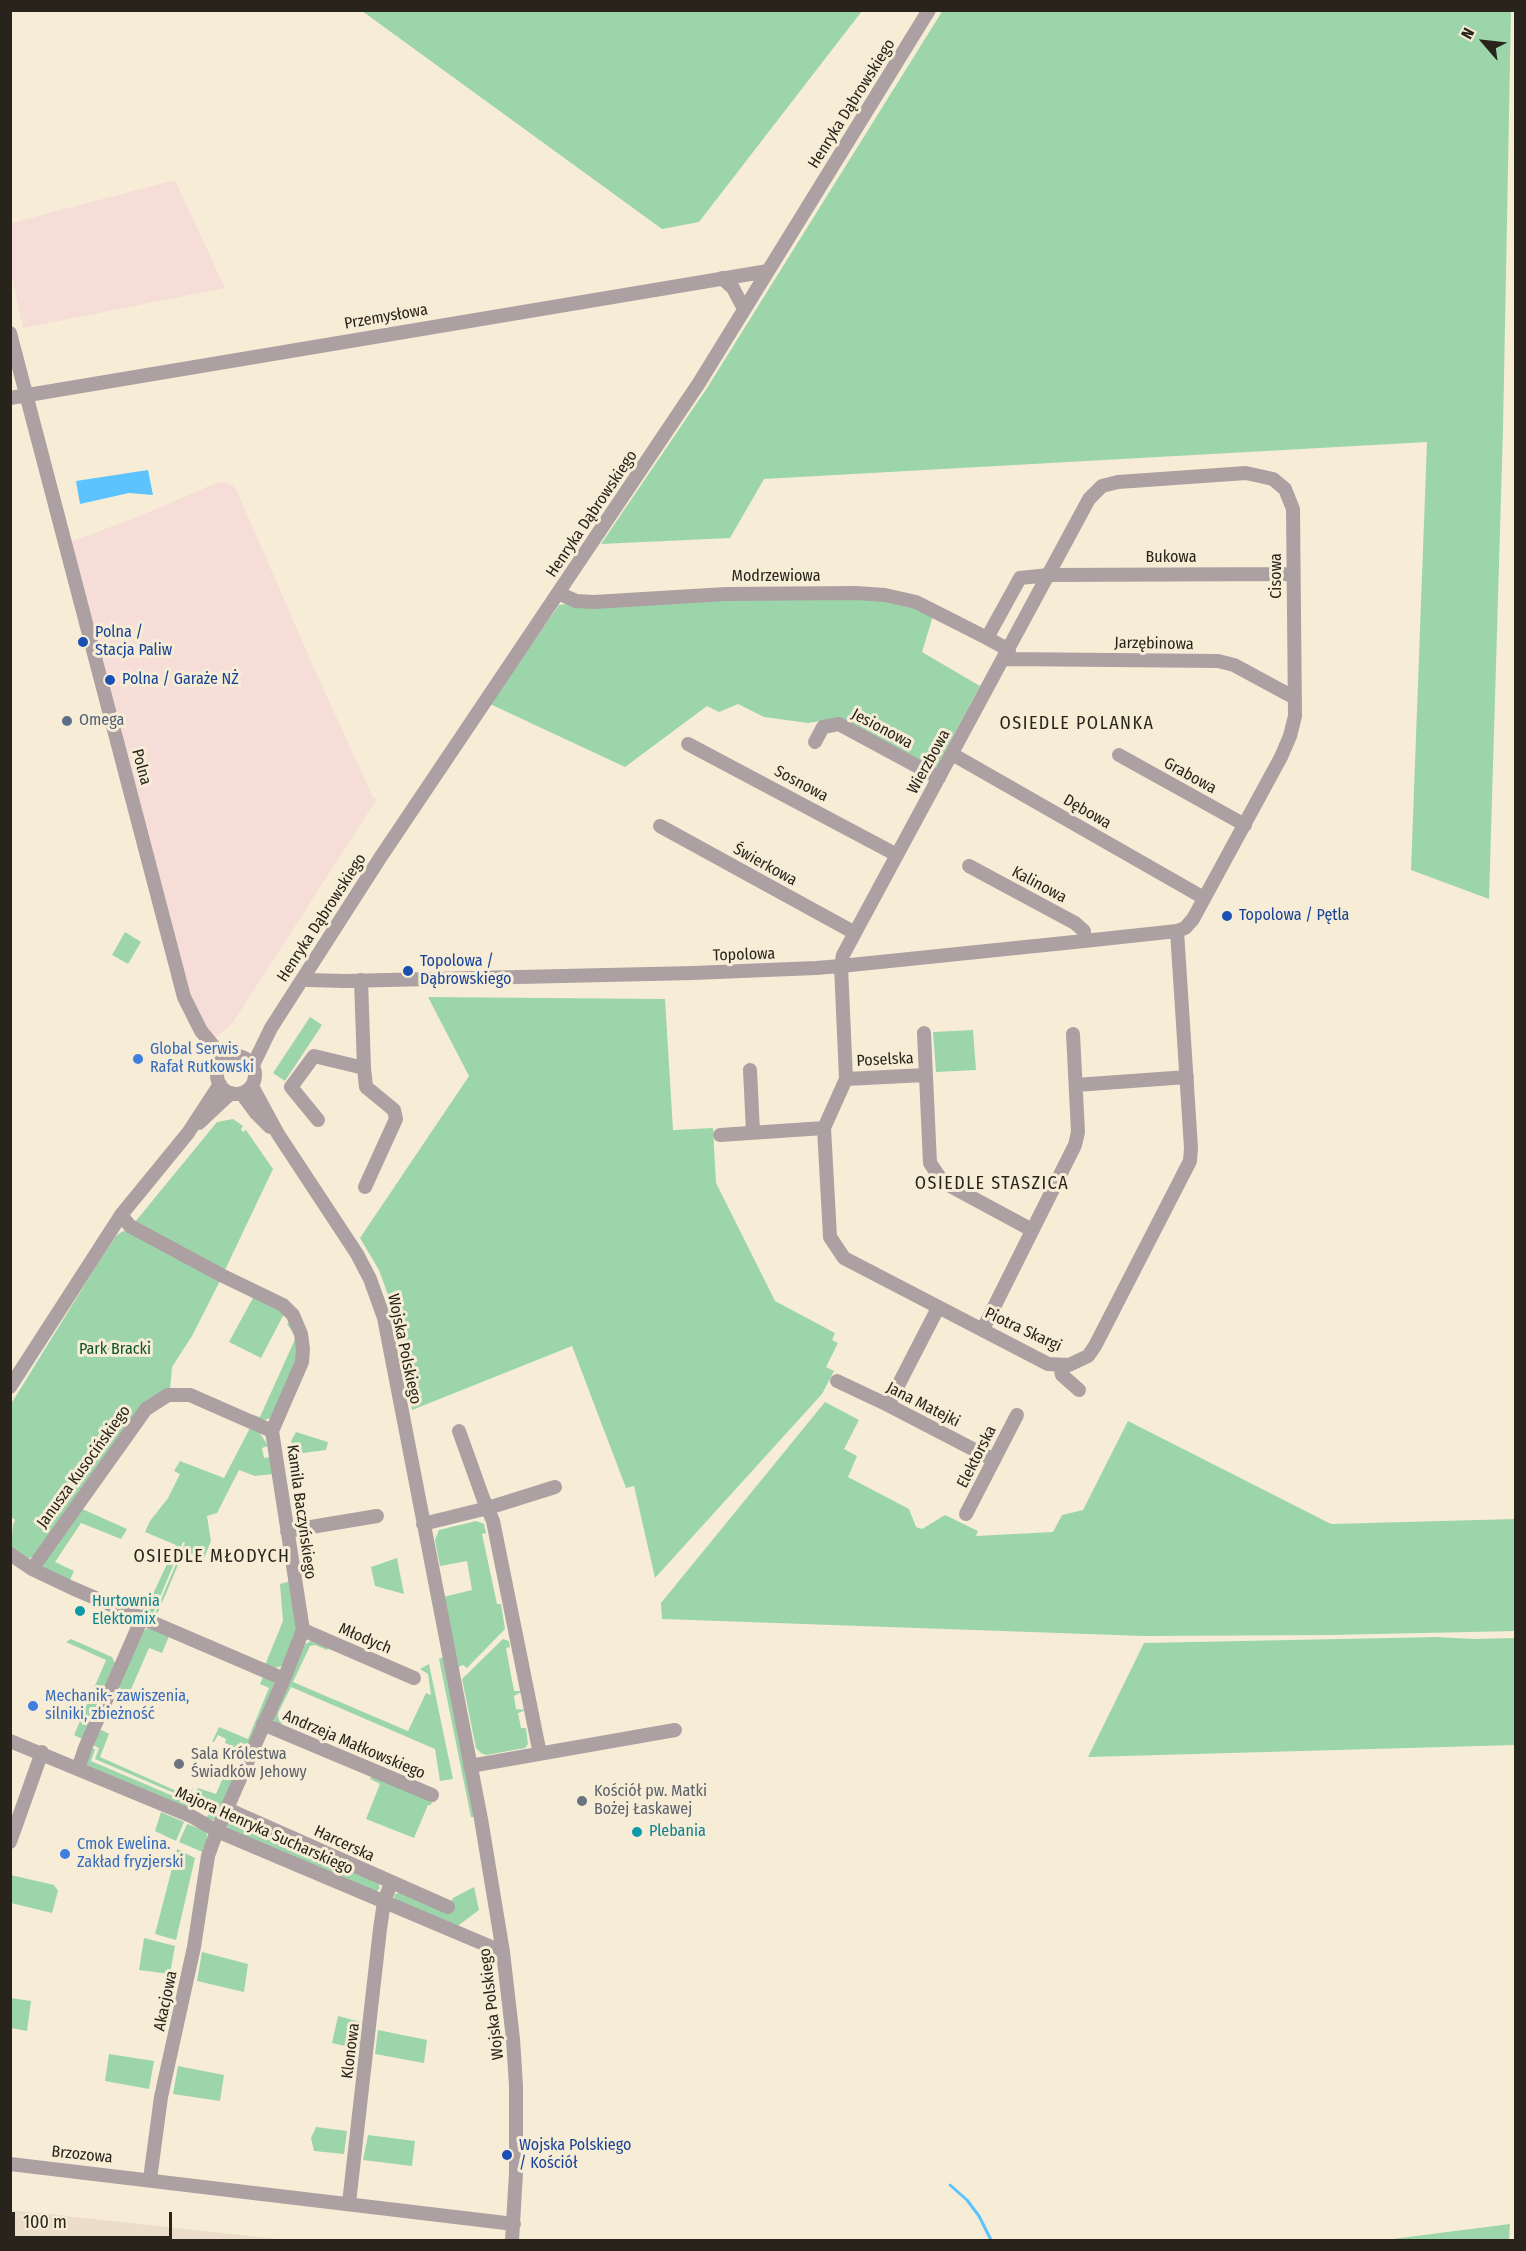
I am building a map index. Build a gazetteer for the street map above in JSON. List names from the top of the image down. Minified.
{"streets":{"street":["Henryka Dąbrowskiego","Przemysłowa","Bukowa","Cisowa","Modrzewiowa","Jarzębinowa","Jesionowa","Wierzbowa","Polna","Grabowa","Sosnowa","Dębowa","Świerkowa","Kalinowa","Topolowa","Poselska","Piotra Skargi","Wojska Polskiego","Jana Matejki","Elektorska","Janusza Kusocińskiego","Kamila Baczyńskiego","Młodych","Andrzeja Małkowskiego","Majora Henryka Sucharskiego","Harcerska","Akacjowa","Klonowa","Brzozowa"]},"crossings":[["Henryka Dąbrowskiego","Przemysłowa"],["Henryka Dąbrowskiego","Modrzewiowa"],["Henryka Dąbrowskiego","Polna"],["Henryka Dąbrowskiego","Topolowa"],["Henryka Dąbrowskiego","Wojska Polskiego"],["Przemysłowa","Polna"],["Bukowa","Cisowa"],["Bukowa","Modrzewiowa"],["Bukowa","Wierzbowa"],["Cisowa","Jarzębinowa"],["Cisowa","Wierzbowa"],["Cisowa","Grabowa"],["Cisowa","Dębowa"],["Cisowa","Topolowa"],["Cisowa","Piotra Skargi"],["Modrzewiowa","Jarzębinowa"],["Modrzewiowa","Wierzbowa"],["Jarzębinowa","Wierzbowa"],["Jesionowa","Wierzbowa"],["Wierzbowa","Sosnowa"],["Wierzbowa","Dębowa"],["Wierzbowa","Świerkowa"],["Wierzbowa","Topolowa"],["Wierzbowa","Piotra Skargi"],["Polna","Wojska Polskiego"],["Kalinowa","Topolowa"],["Topolowa","Piotra Skargi"],["Poselska","Piotra Skargi"],["Wojska Polskiego","Majora Henryka Sucharskiego"],["Wojska Polskiego","Brzozowa"],["Jana Matejki","Elektorska"],["Janusza Kusocińskiego","Kamila Baczyńskiego"],["Kamila Baczyńskiego","Młodych"],["Majora Henryka Sucharskiego","Akacjowa"],["Majora Henryka Sucharskiego","Klonowa"],["Harcerska","Klonowa"],["Akacjowa","Brzozowa"],["Klonowa","Brzozowa"]],"districts":["OSIEDLE POLANKA","OSIEDLE STASZICA","OSIEDLE MŁODYCH"],"parks":["Park Bracki"],"places":["Polna / Stacja Paliw","Polna / Garaże NŻ","Omega","Topolowa / Pętla","Topolowa / Dąbrowskiego","Global Serwis Rafał Rutkowski","Hurtownia Elektomix","Mechanik- zawiszenia, silniki, zbieżność","Sala Królestwa Świadków Jehowy","Kościół pw. Matki Bożej Łaskawej","Plebania","Cmok Ewelina. Zakład fryzjerski","Wojska Polskiego / Kościół"],"scale_bar":"100 m","north":"top left"}
